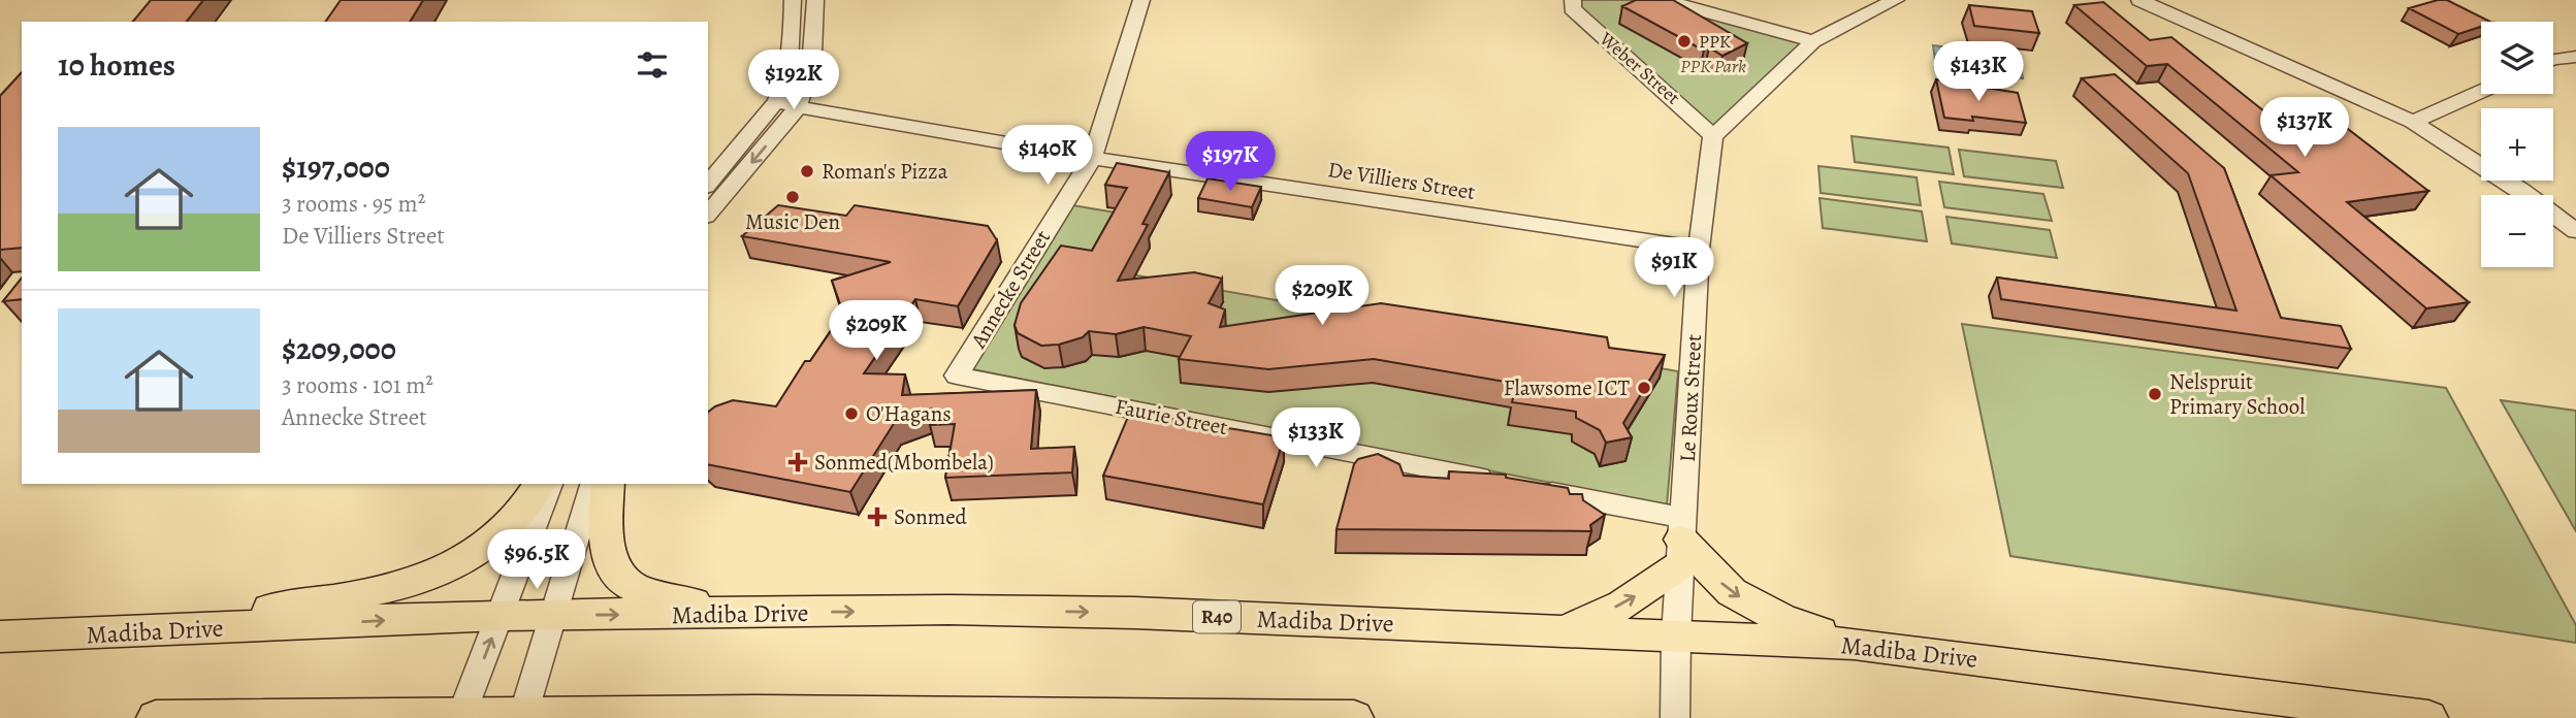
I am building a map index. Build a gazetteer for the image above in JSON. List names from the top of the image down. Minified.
{"streets":{"main road":["Madiba Drive","R40"],"street":["Weber Street","De Villiers Street","Annecke Street","Le Roux Street","Faurie Street"]},"crossings":[["Weber Street","Le Roux Street"],["De Villiers Street","Annecke Street"],["De Villiers Street","Le Roux Street"],["Annecke Street","Faurie Street"],["Le Roux Street","Madiba Drive"]],"parks":["PPK Park"],"places":{"other":["PPK","Roman's Pizza","Music Den","Flawsome ICT","Nelspruit Primary School","O'Hagans"],"health":["Sonmed(Mbombela)","Sonmed"]},"page":{"map_buttons":["+","−"],"heading":"10 homes","price":["$143K","$192K","$137K","$140K","$197K","$91K","$209K","$209K","$133K","$96.5K"],"list":[{"name":"$197,000","note":"3 rooms · 95 m² · De Villiers Street"},{"name":"$209,000","note":"3 rooms · 101 m² · Annecke Street"}]}}
